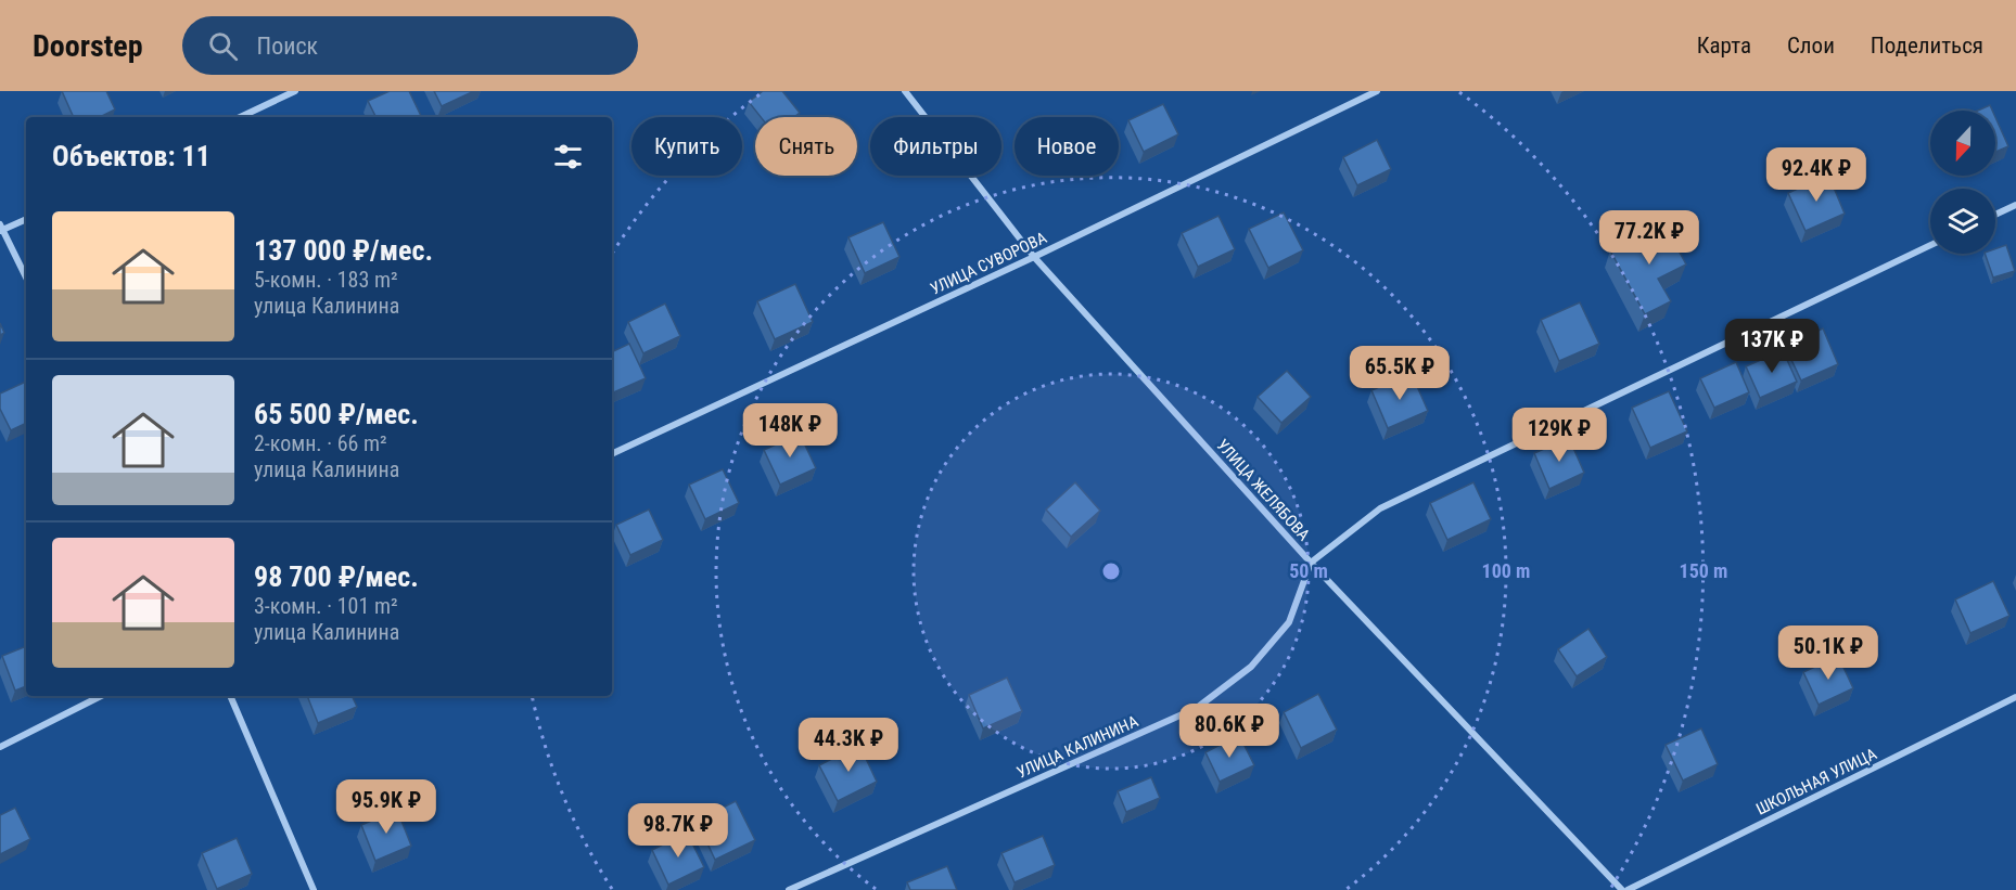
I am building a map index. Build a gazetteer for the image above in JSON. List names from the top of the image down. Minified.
{"streets":{"street":["УЛИЦА СУВОРОВА","УЛИЦА ЖЕЛЯБОВА","УЛИЦА КАЛИНИНА","ШКОЛЬНАЯ УЛИЦА"]},"crossings":[["УЛИЦА СУВОРОВА","УЛИЦА ЖЕЛЯБОВА"],["УЛИЦА ЖЕЛЯБОВА","УЛИЦА КАЛИНИНА"]],"north":"bottom","page":{"header":"Doorstep","search":"Поиск","nav":["Карта","Слои","Поделиться"],"chip":["Купить","Снять","Фильтры","Новое"],"heading":"Объектов: 11","price":["92.4K ₽","77.2K ₽","137K ₽","65.5K ₽","148K ₽","129K ₽","50.1K ₽","80.6K ₽","44.3K ₽","95.9K ₽","98.7K ₽"],"list":[{"name":"137 000 ₽/мес.","note":"5-комн. · 183 m² · улица Калинина"},{"name":"65 500 ₽/мес.","note":"2-комн. · 66 m² · улица Калинина"},{"name":"98 700 ₽/мес.","note":"3-комн. · 101 m² · улица Калинина"}]},"rings":["50 m","100 m","150 m"]}
